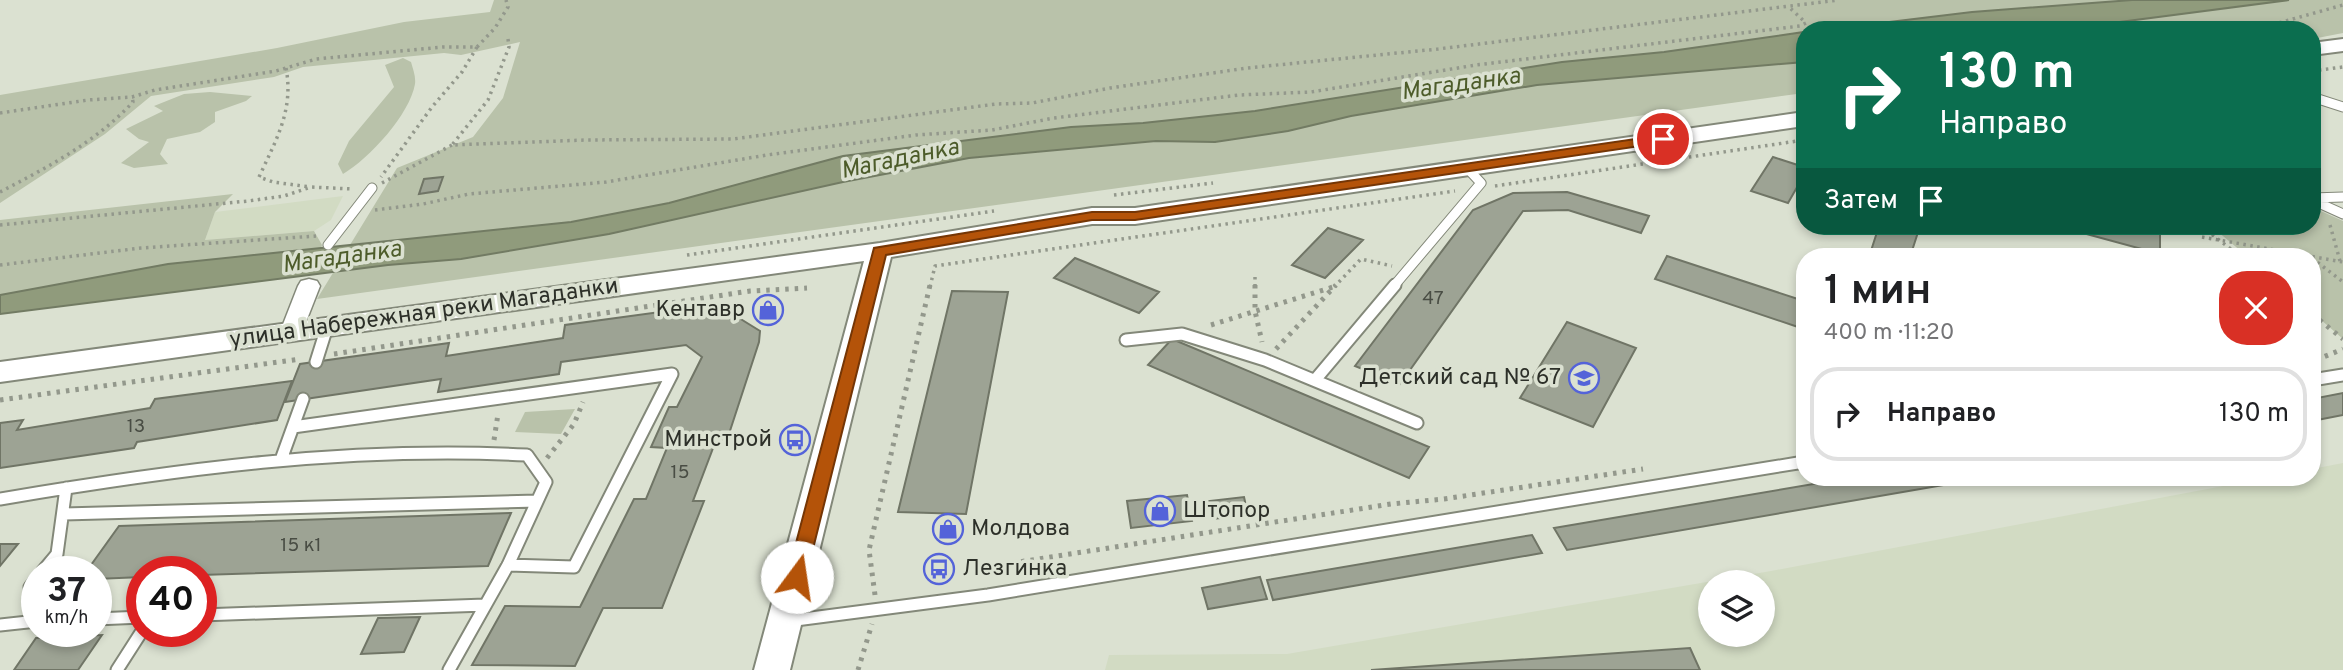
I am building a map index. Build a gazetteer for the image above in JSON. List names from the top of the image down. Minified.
{"streets":{"street":["улица Набережная реки Магаданки"]},"water":["Магаданка"],"places":{"shop":["Кентавр","Штопор","Молдова"],"school or university":["Детский сад № 67"],"bus stop":["Минстрой","Лезгинка"]},"house_numbers":["47","13","15","15 к1"],"page":{"turn":["130 m","Направо"],"then":"Затем","heading":["1 мин","400 m · 11:20"],"list":[{"name":"Направо","value":"130 m"}],"speed":"37 km/h","limit":"40"}}
